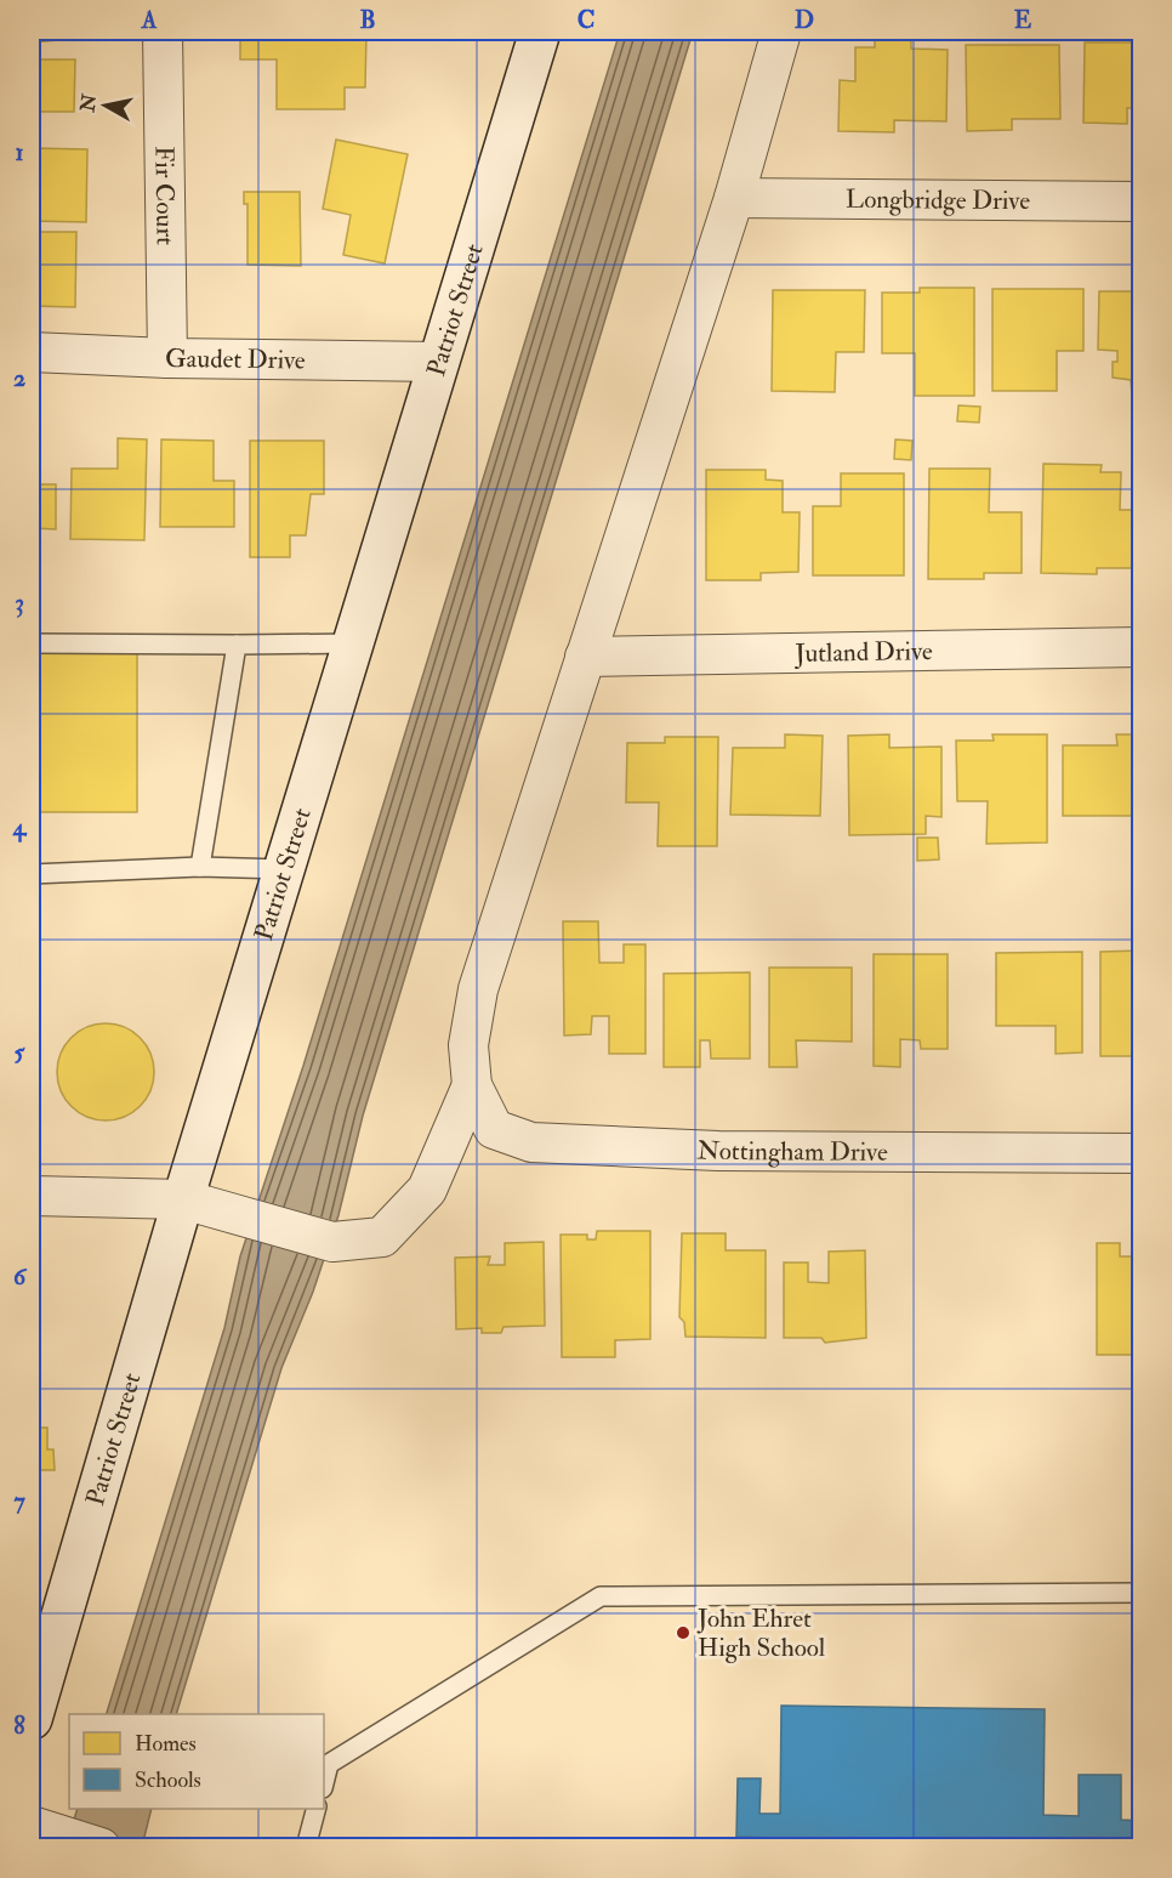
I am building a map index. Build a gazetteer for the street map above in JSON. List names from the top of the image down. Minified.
{"streets":{"main road":["Patriot Street"],"street":["Fir Court","Longbridge Drive","Gaudet Drive","Jutland Drive","Nottingham Drive"]},"crossings":[["Fir Court","Gaudet Drive"],["Patriot Street","Gaudet Drive"]],"places":["John Ehret High School"],"legend":["Homes","Schools"],"north":"left","grid":{"columns":["A","B","C","D","E"],"rows":["1","2","3","4","5","6","7","8"]}}
